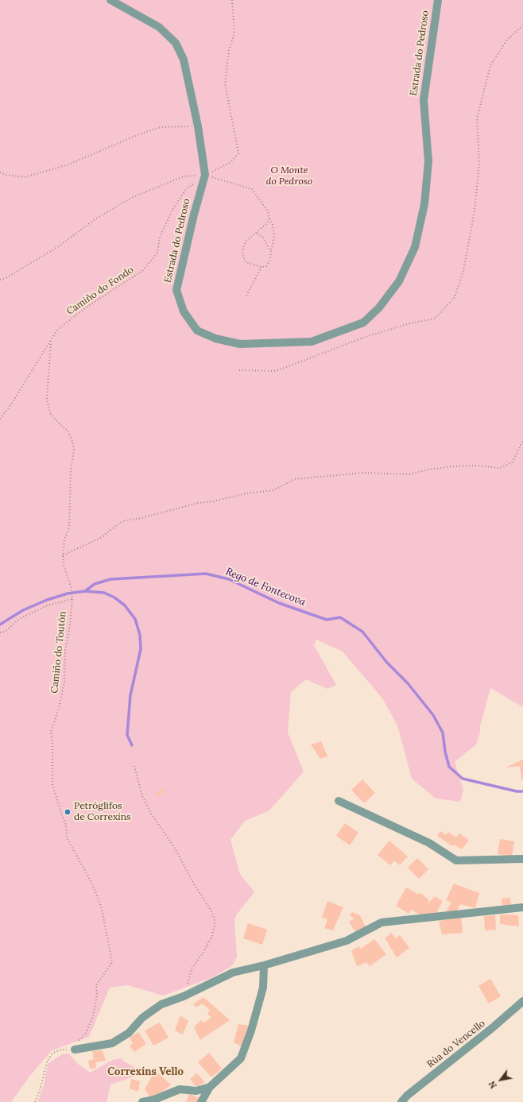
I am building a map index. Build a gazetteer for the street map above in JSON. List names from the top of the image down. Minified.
{"streets":{"street":["Estrada do Pedroso","Rúa do Vencello"],"path":["Camiño do Fondo","Camiño do Toutón"]},"crossings":[["Estrada do Pedroso","Camiño do Fondo"],["Camiño do Fondo","Camiño do Toutón"]],"districts":["Correxíns Vello"],"water":["Rego de Fontecova"],"parks":["O Monte do Pedroso"],"places":["Petróglifos de Correxíns"],"north":"bottom left"}
